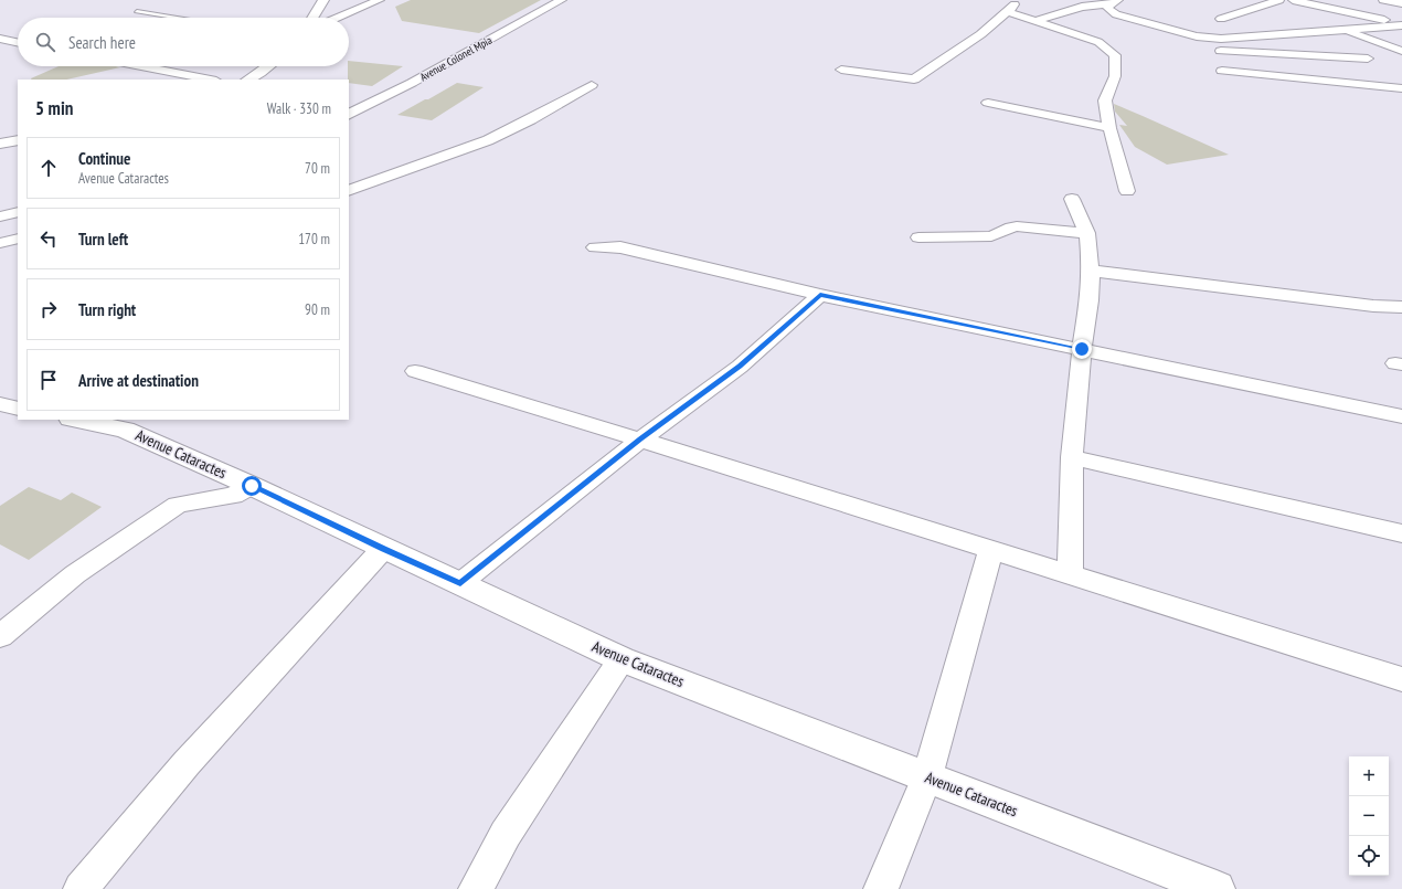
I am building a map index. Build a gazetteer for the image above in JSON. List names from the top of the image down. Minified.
{"streets":{"street":["Avenue Colonel Mpia","Avenue Cataractes"]},"page":{"search":"Search here","heading":["5 min","Walk · 330 m"],"list":[["Continue","Avenue Cataractes","70 m"],["Turn left","170 m"],["Turn right","90 m"],"Arrive at destination"],"map_buttons":["+","−"]}}
